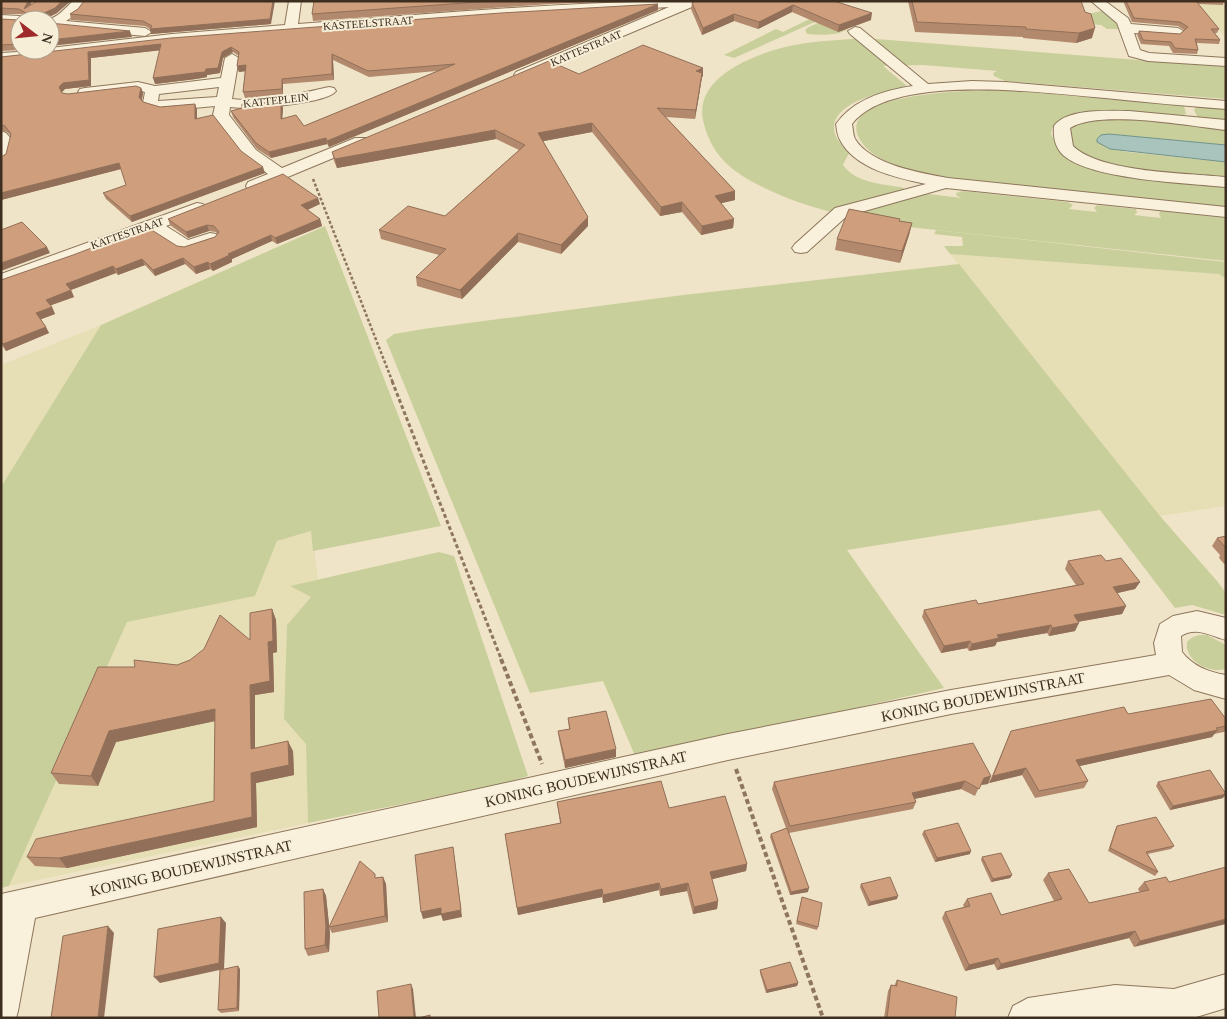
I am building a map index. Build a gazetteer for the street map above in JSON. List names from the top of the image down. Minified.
{"streets":{"street":["KASTEELSTRAAT","KATTESTRAAT","KATTEPLEIN","KONING BOUDEWIJNSTRAAT"]},"crossings":[["KASTEELSTRAAT","KATTESTRAAT"]],"north":"right"}
